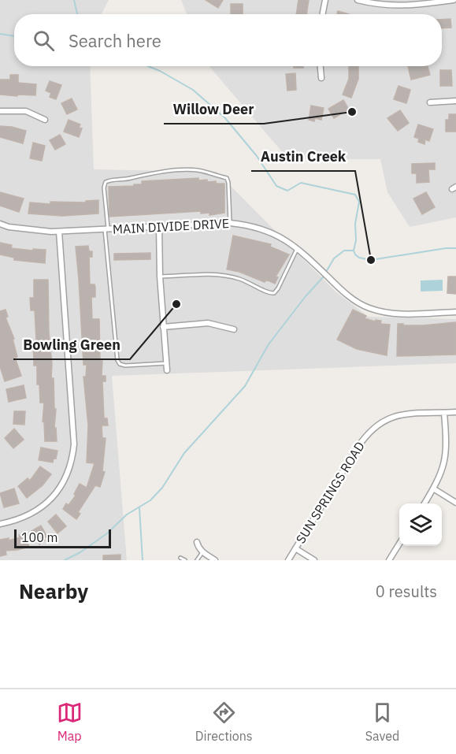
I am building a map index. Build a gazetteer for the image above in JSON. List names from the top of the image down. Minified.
{"streets":{"street":["MAIN DIVIDE DRIVE","SUN SPRINGS ROAD"]},"places":["Willow Deer","Austin Creek","Bowling Green"],"scale_bar":"100 m","page":{"search":"Search here","scale":"100 m","heading":["Nearby","0 results"],"nav":["Map","Directions","Saved"]}}
